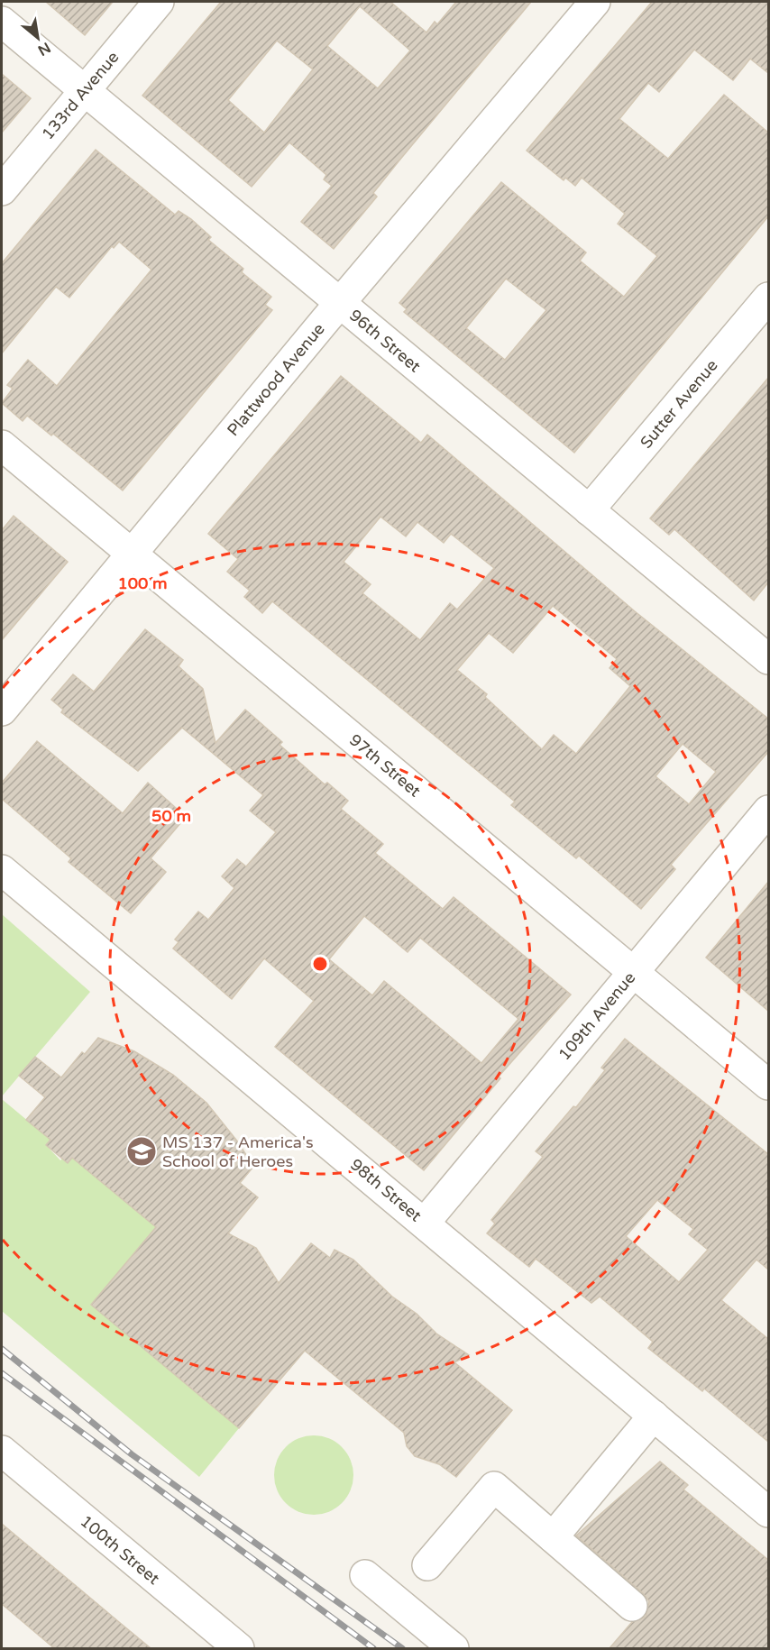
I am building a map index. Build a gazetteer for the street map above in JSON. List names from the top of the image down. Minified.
{"streets":{"street":["133rd Avenue","96th Street","Plattwood Avenue","Sutter Avenue","97th Street","109th Avenue","98th Street","100th Street"]},"crossings":[["133rd Avenue","96th Street"],["96th Street","Plattwood Avenue"],["96th Street","Sutter Avenue"],["Plattwood Avenue","97th Street"],["97th Street","109th Avenue"],["109th Avenue","98th Street"]],"places":{"school or university":["MS 137 - America's School of Heroes"]},"north":"bottom right","rings":["100 m","50 m"]}
